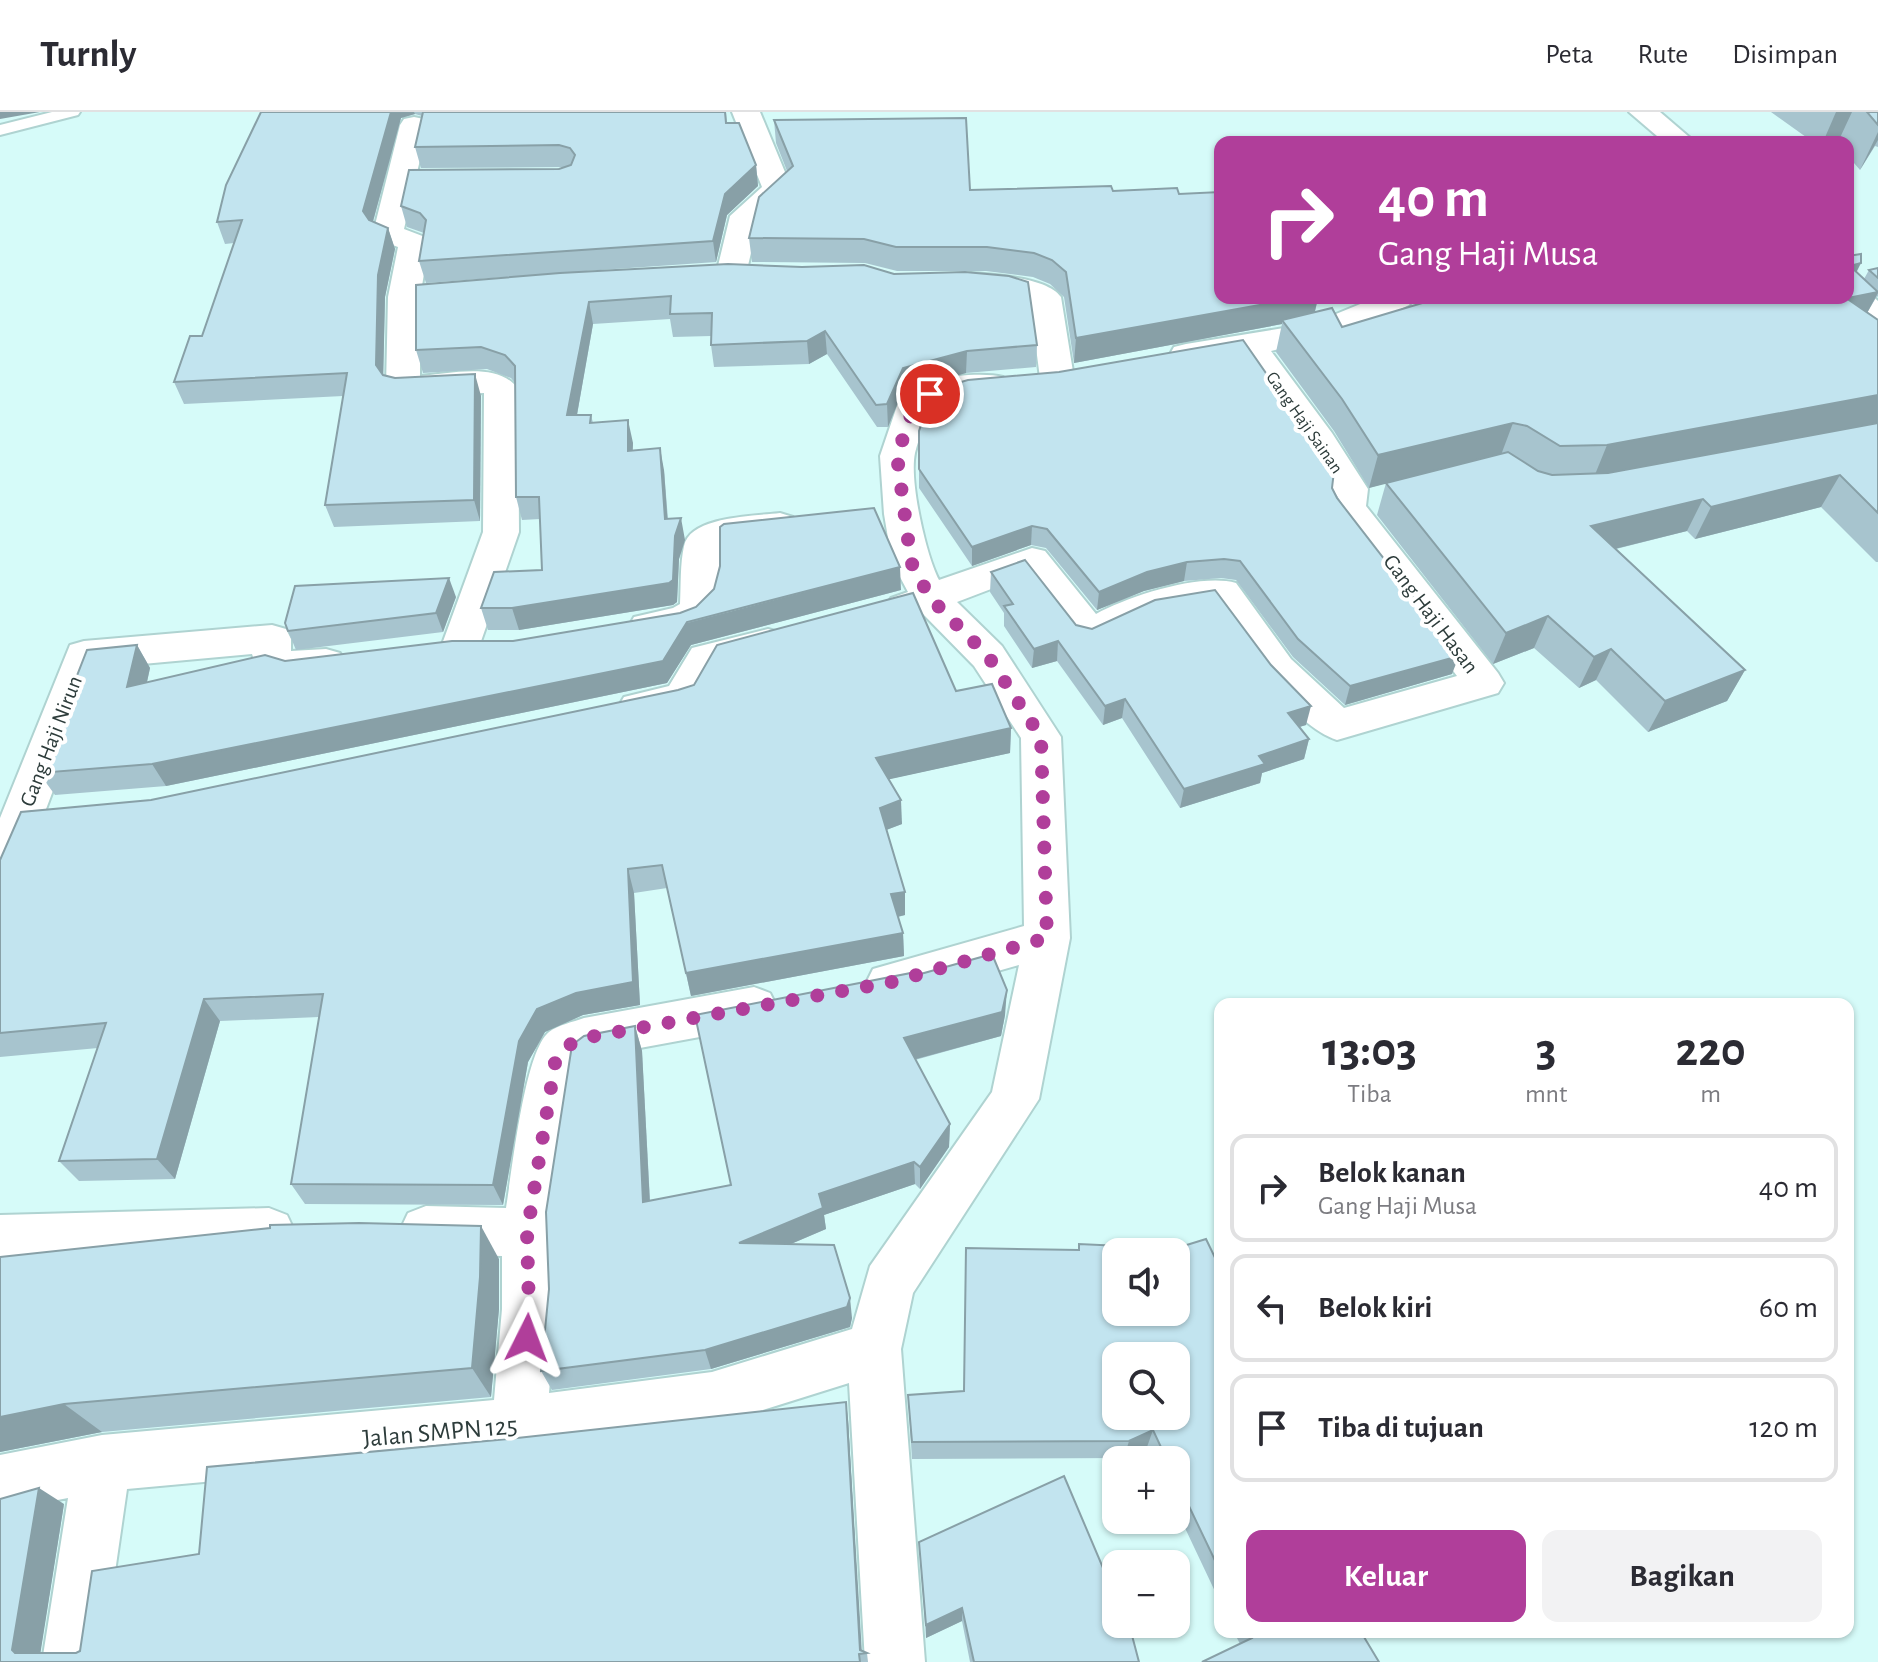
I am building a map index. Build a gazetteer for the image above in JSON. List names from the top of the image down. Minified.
{"streets":{"street":["Gang Haji Sainan","Gang Haji Hasan","Gang Haji Nirun","Jalan SMPN 125"]},"crossings":[["Gang Haji Sainan","Gang Haji Hasan"]],"page":{"header":"Turnly","nav":["Peta","Rute","Disimpan"],"turn":["40 m","Gang Haji Musa"],"eta":["13:03","Tiba","3","mnt","220","m"],"list":[{"name":"Belok kanan","note":"Gang Haji Musa","value":"40 m"},{"name":"Belok kiri","value":"60 m"},{"name":"Tiba di tujuan","value":"120 m"}],"map_buttons":["+","−"],"buttons":["Keluar","Bagikan"]}}
